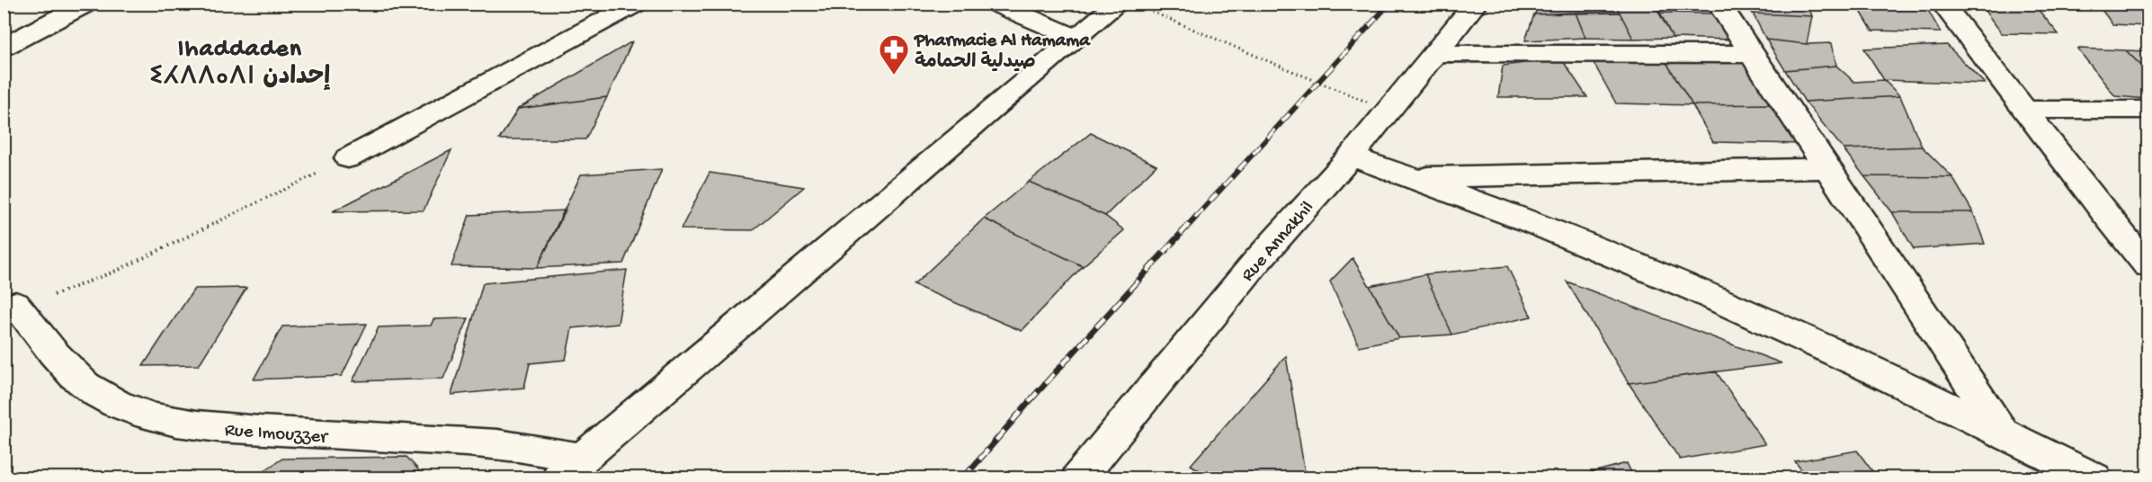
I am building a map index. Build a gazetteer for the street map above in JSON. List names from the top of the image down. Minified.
{"streets":{"street":["Rue Annakhil","Rue Imouzzer"]},"districts":["Ihaddaden ⵉⵃⴷⴷⴰⴷⵏ إحدادن"],"places":{"pharmacy":["Pharmacie Al Hamama صيدلية الحمامة"]}}
